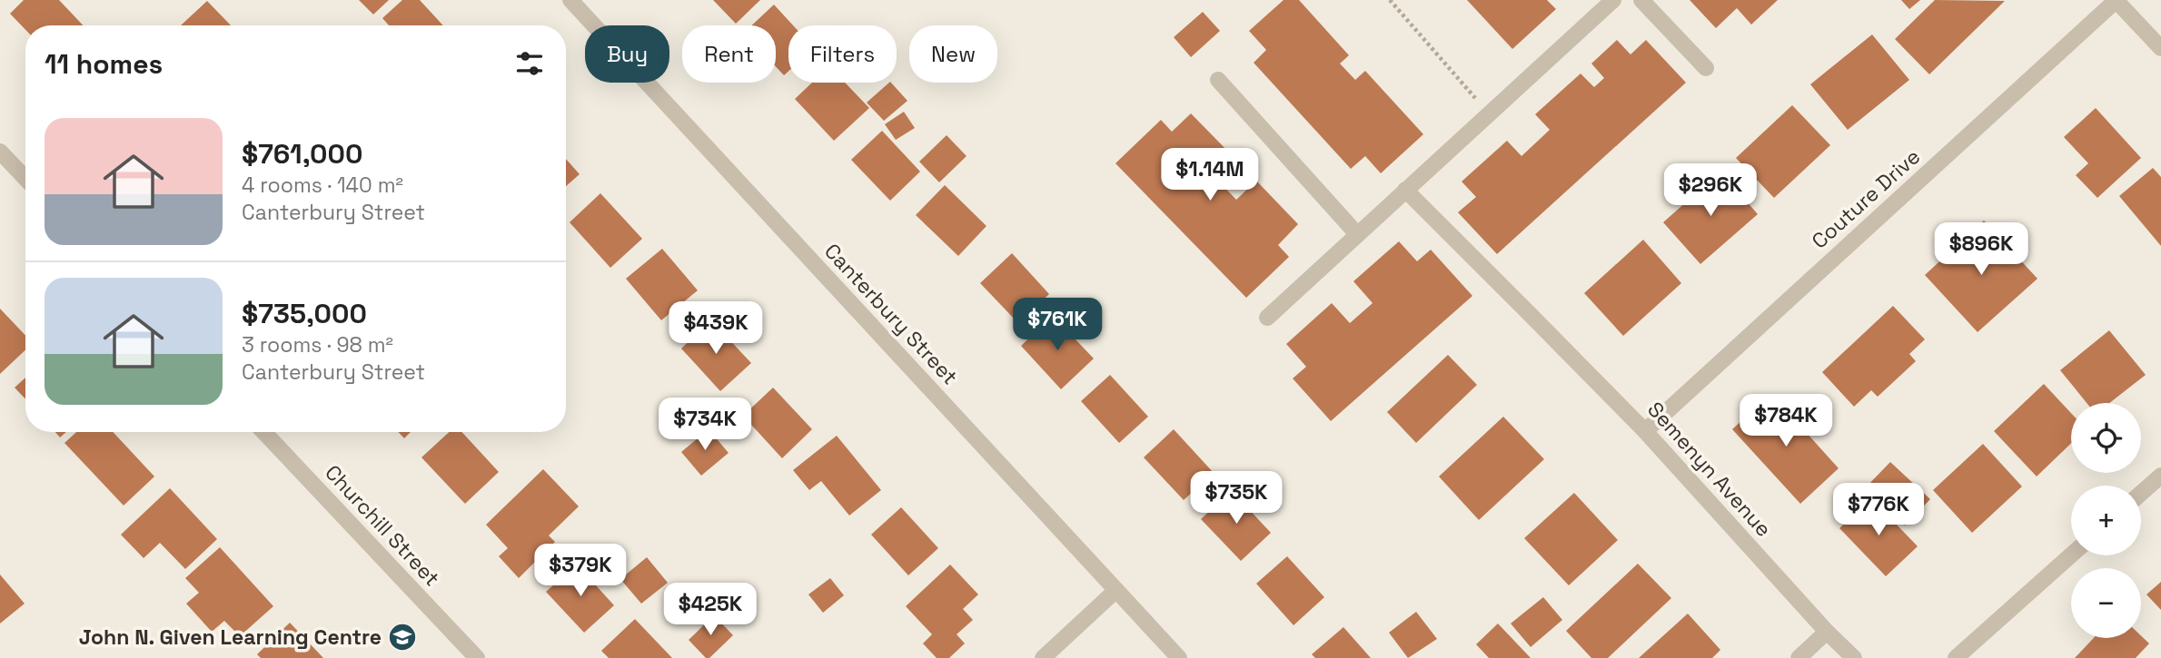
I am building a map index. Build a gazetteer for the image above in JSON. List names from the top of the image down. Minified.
{"streets":{"street":["Couture Drive","Canterbury Street","Semenyn Avenue","Churchill Street"]},"crossings":[["Couture Drive","Semenyn Avenue"]],"places":{"school or university":["John N. Given Learning Centre"]},"page":{"chip":["Buy","Rent","Filters","New"],"heading":"11 homes","list":[{"name":"$761,000","note":"4 rooms · 140 m² · Canterbury Street"},{"name":"$735,000","note":"3 rooms · 98 m² · Canterbury Street"}],"price":["$1.14M","$296K","$896K","$761K","$439K","$784K","$734K","$735K","$776K","$379K","$425K"],"map_buttons":["+","−"]}}
